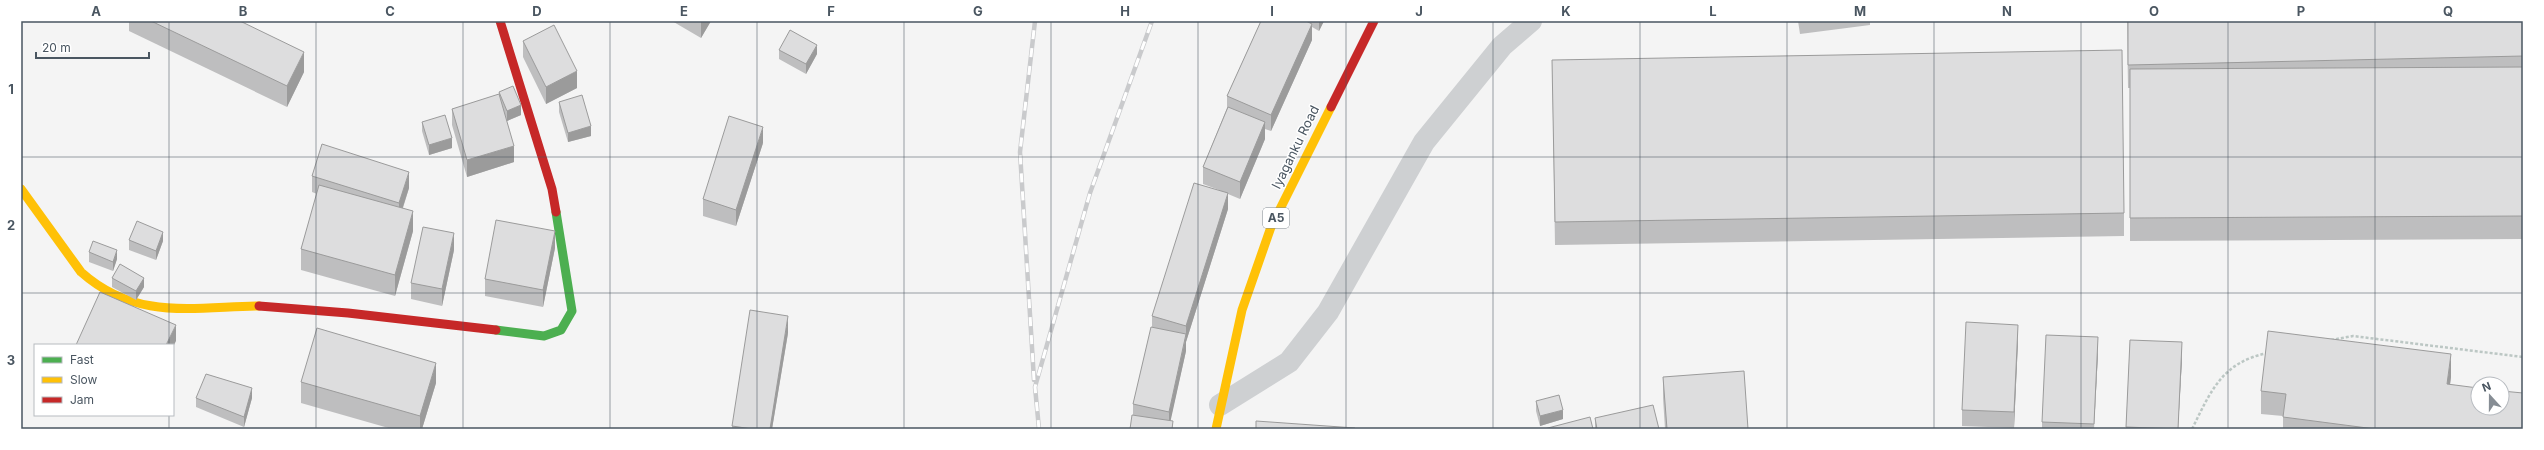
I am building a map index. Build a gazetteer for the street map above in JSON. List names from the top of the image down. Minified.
{"streets":{"main road":["Iyaganku Road","A5"]},"legend":["Fast","Slow","Jam"],"scale_bar":"20 m","north":"top","grid":{"columns":["A","B","C","D","E","F","G","H","I","J","K","L","M","N","O","P","Q"],"rows":["1","2","3"]}}
